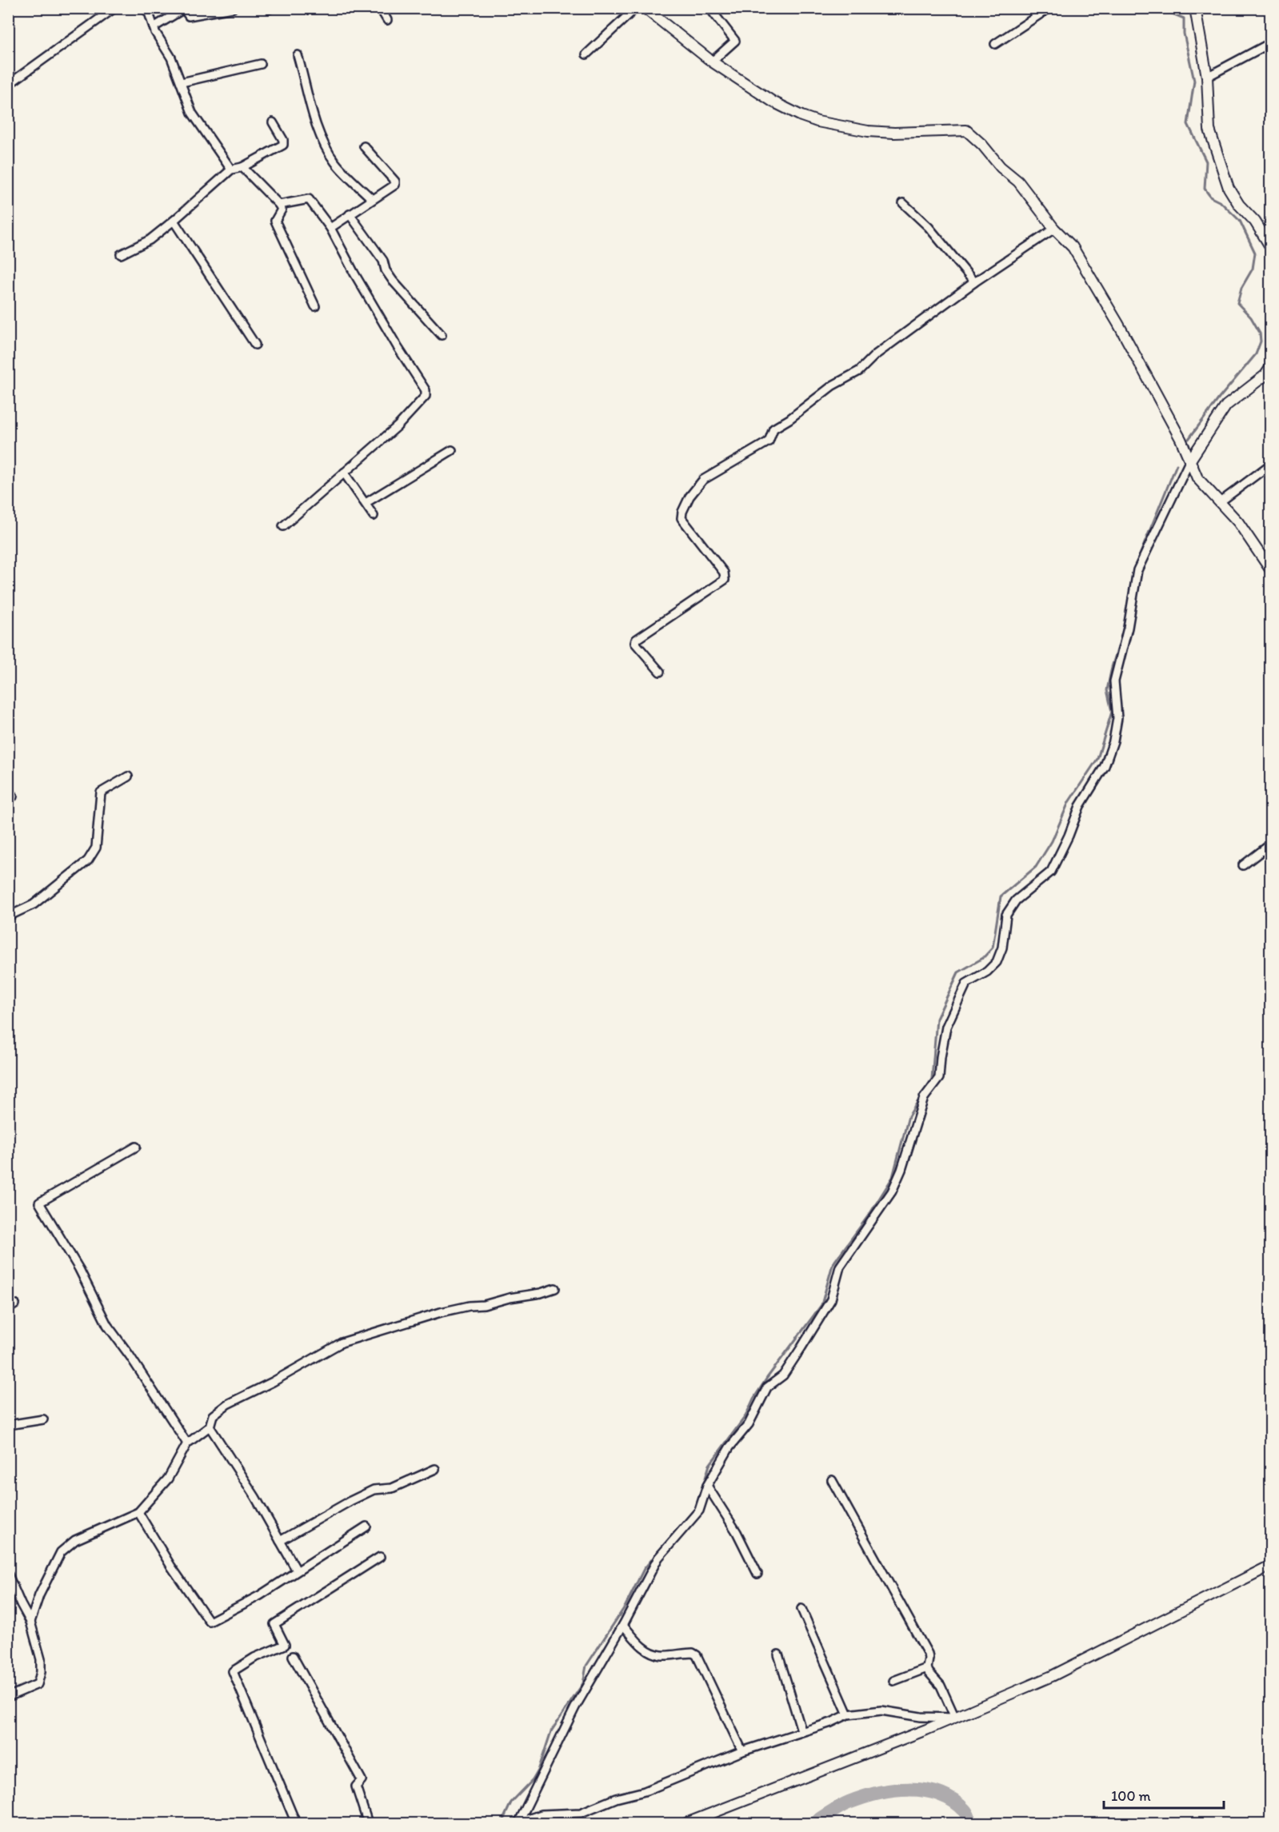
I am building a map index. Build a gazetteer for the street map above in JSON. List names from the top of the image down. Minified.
{"scale_bar":"100 m"}
